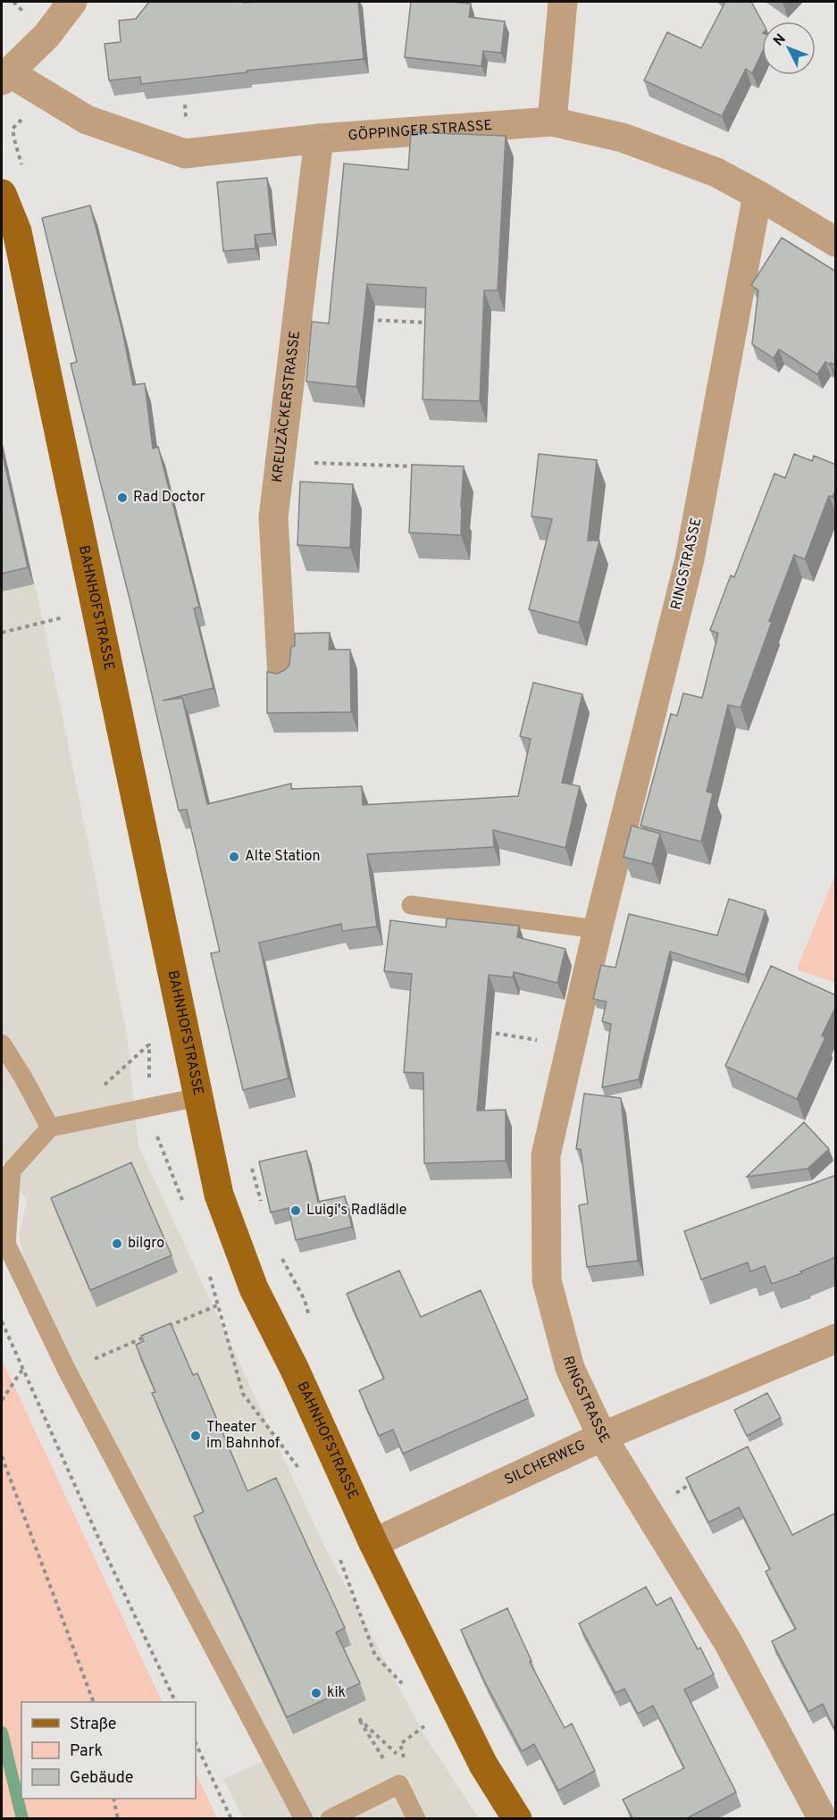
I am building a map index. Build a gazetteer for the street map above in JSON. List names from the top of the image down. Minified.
{"streets":{"main road":["BAHNHOFSTRASSE"],"street":["GÖPPINGER STRASSE","KREUZÄCKERSTRASSE","RINGSTRASSE","SILCHERWEG"]},"crossings":[["GÖPPINGER STRASSE","KREUZÄCKERSTRASSE"],["GÖPPINGER STRASSE","RINGSTRASSE"],["RINGSTRASSE","SILCHERWEG"],["BAHNHOFSTRASSE","SILCHERWEG"]],"places":["Rad Doctor","Alte Station","Luigi's Radlädle","bilgro","Theater im Bahnhof","kik"],"legend":["Straße","Park","Gebäude"],"north":"top left"}
